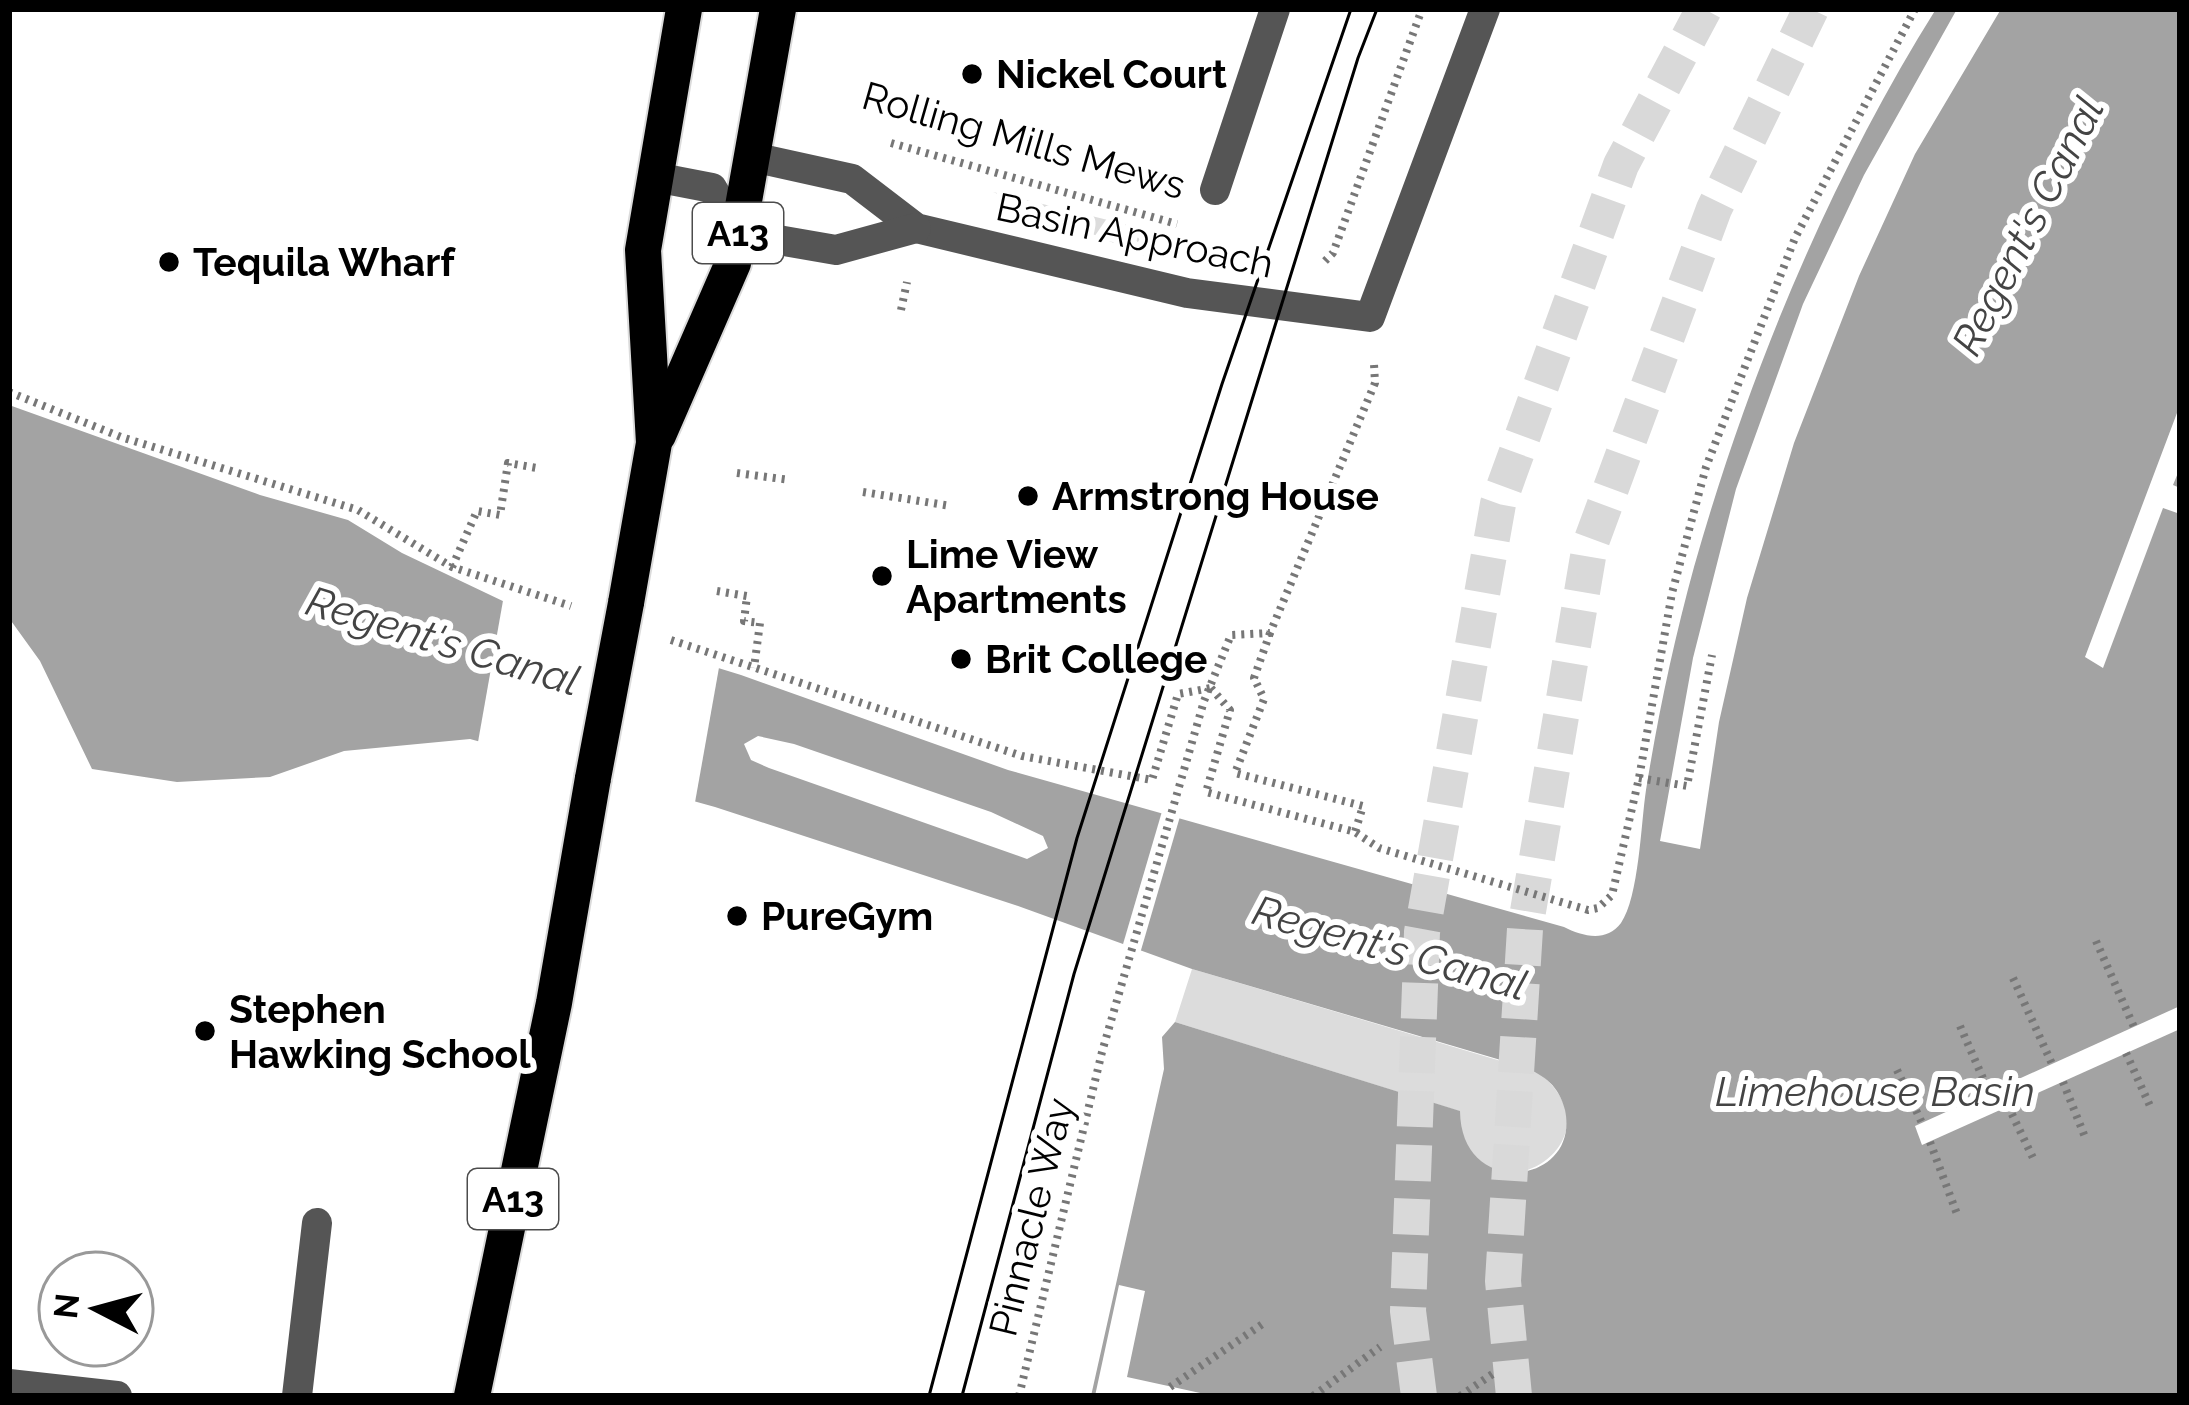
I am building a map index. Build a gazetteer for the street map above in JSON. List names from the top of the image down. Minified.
{"streets":{"highway":["A13"],"street":["Rolling Mills Mews","Basin Approach"],"path":["Pinnacle Way"]},"crossings":[["A13","Basin Approach"]],"water":["Regent's Canal","Limehouse Basin"],"places":["Nickel Court","Tequila Wharf","Armstrong House","Lime View Apartments","Brit College","PureGym","Stephen Hawking School"],"north":"left"}
